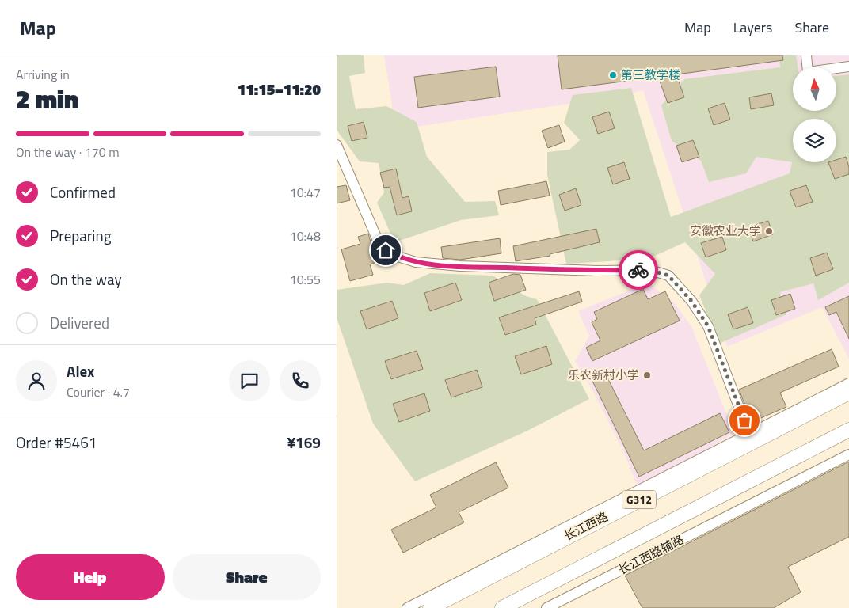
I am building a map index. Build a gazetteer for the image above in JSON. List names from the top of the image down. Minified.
{"streets":{"highway":["G312","长江西路"],"street":["长江西路辅路"]},"places":["第三教学楼","安徽农业大学","乐农新村小学"],"north":"top","page":{"header":"Map","nav":["Map","Layers","Share"],"heading":["2 min","Arriving in","11:15–11:20"],"panel":["Alex","Courier · 4.7","Order #5461","¥169"],"bar":"On the way · 170 m","list":[["Confirmed","10:47"],["Preparing","10:48"],["On the way","10:55"],"Delivered"],"buttons":["Help","Share"]}}
